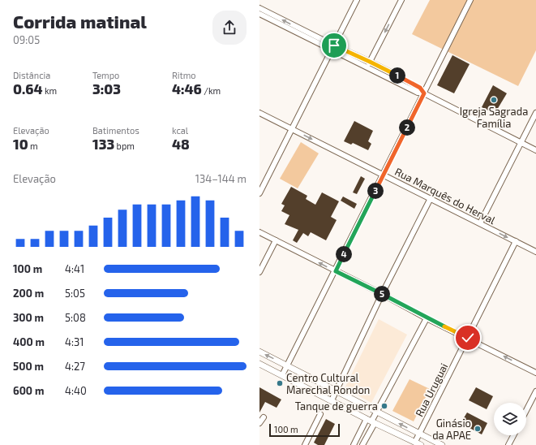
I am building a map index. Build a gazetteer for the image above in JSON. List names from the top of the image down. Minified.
{"streets":{"street":["Rua Marquês do Herval","Rua Uruguai"]},"crossings":[["Rua Marquês do Herval","Rua Uruguai"]],"one_way":["Rua Marquês do Herval"],"places":["Igreja Sagrada Família","Centro Cultural Marechal Rondon","Tanque de guerra","Ginásio da APAE"],"scale_bar":"100 m","page":{"heading":["Corrida matinal","09:05"],"stats":[["Distância","0.64 km"],["Tempo","3:03"],["Ritmo","4:46 /km"],["Elevação","10 m"],["Batimentos","133 bpm"],["kcal","48"]],"pins":["1","2","3","4","5"],"chart":["Elevação","134–144 m"],"list":[{"name":"100 m","note":"4:41"},{"name":"200 m","note":"5:05"},{"name":"300 m","note":"5:08"},{"name":"400 m","note":"4:31"},{"name":"500 m","note":"4:27"},{"name":"600 m","note":"4:40"}],"scale":"100 m"}}
